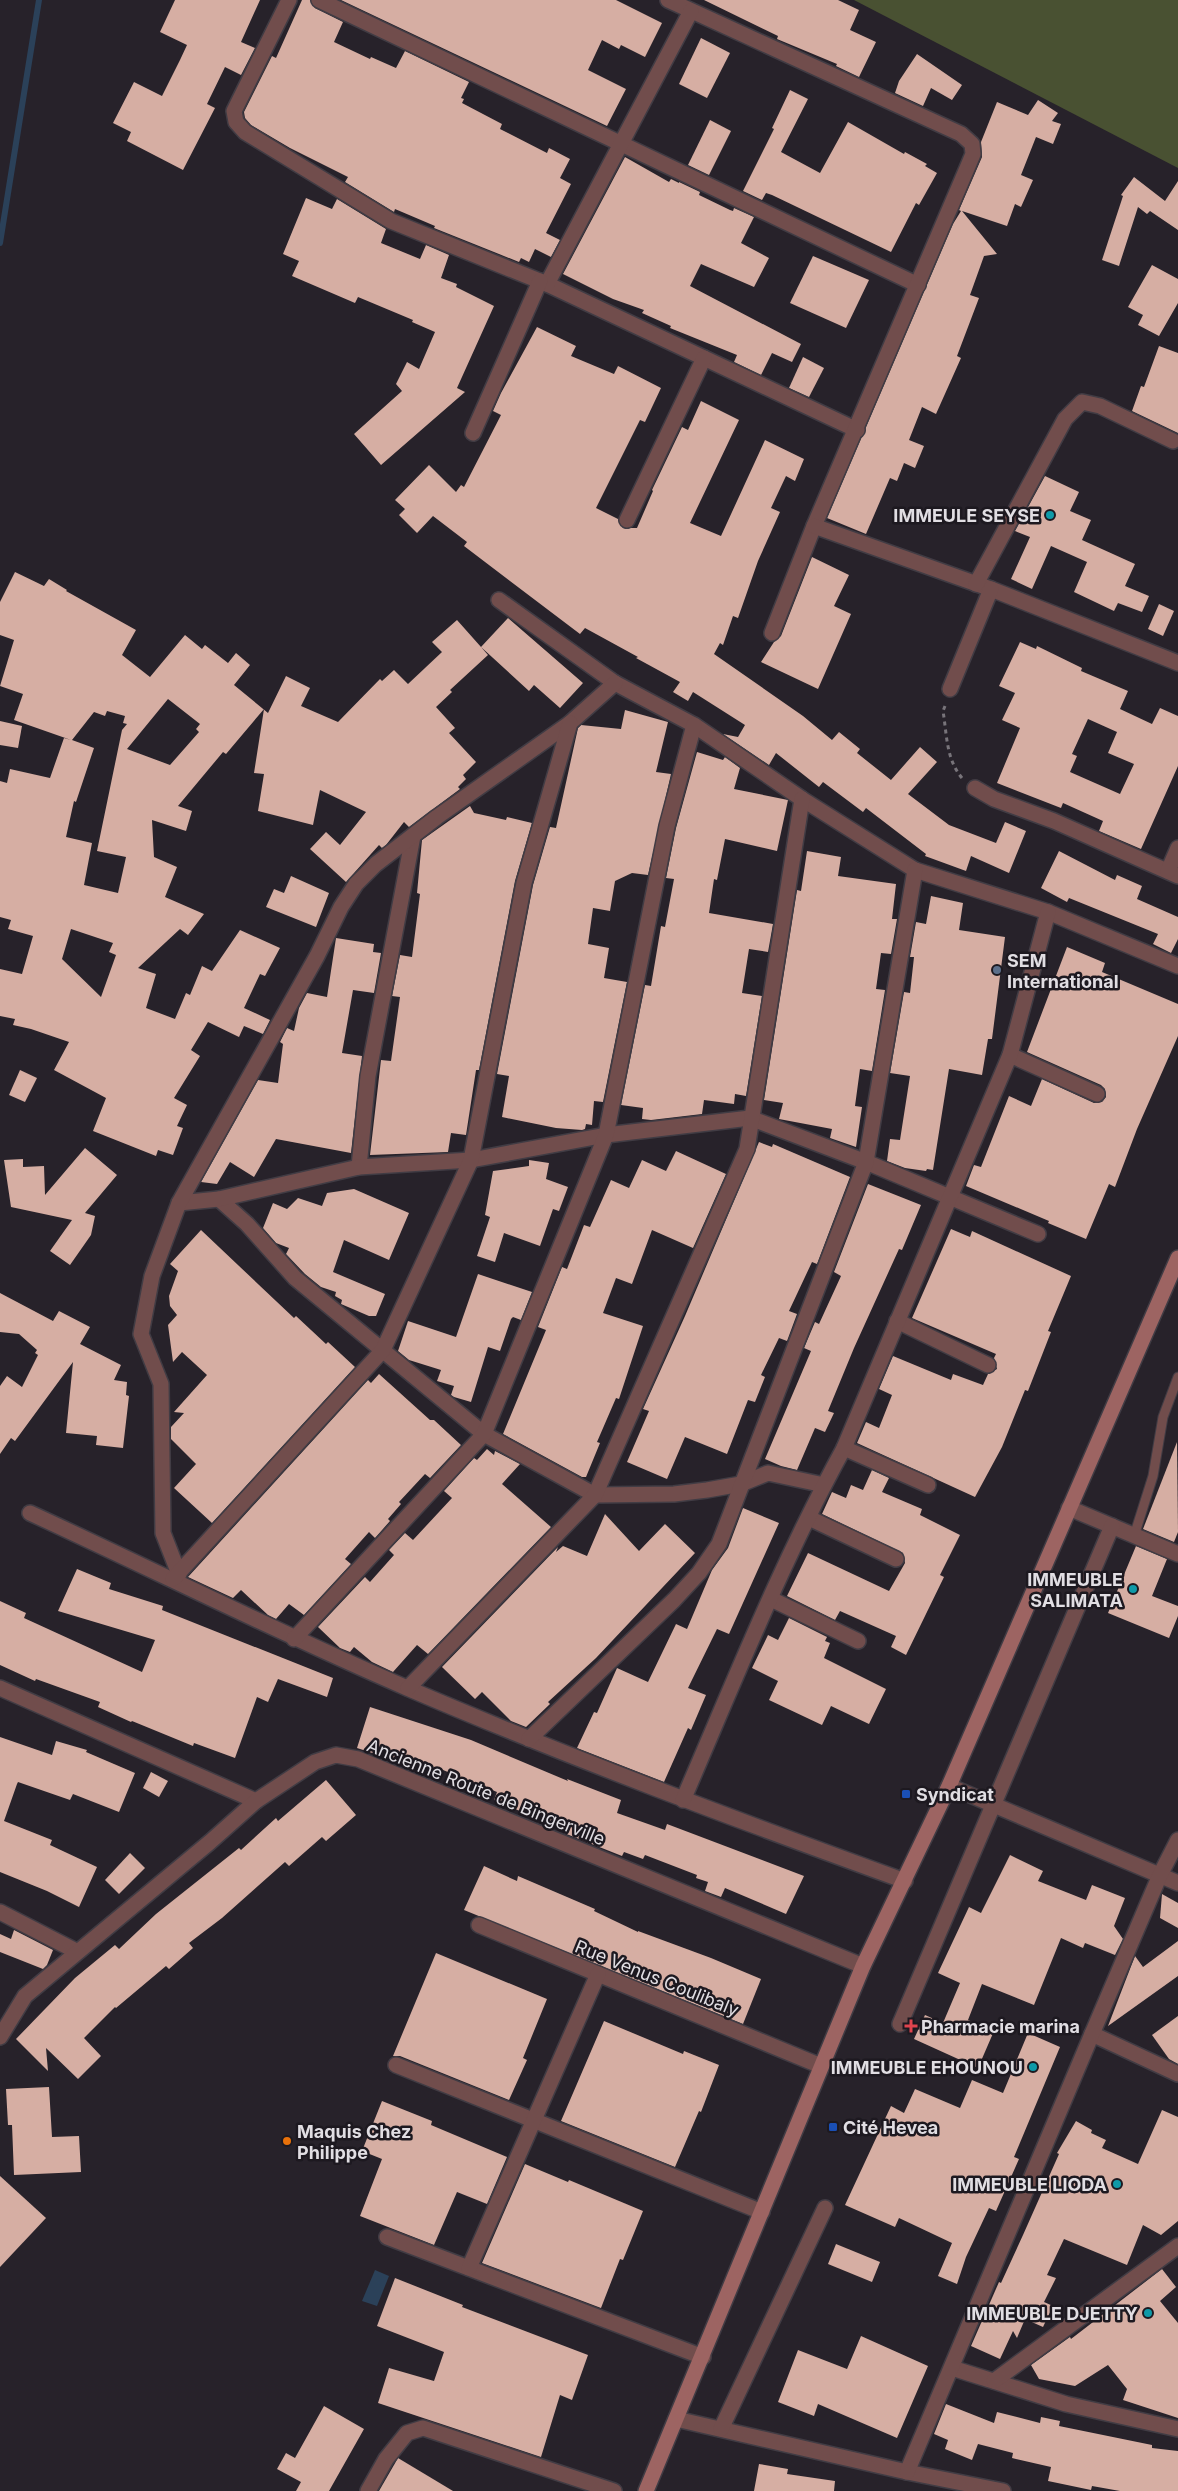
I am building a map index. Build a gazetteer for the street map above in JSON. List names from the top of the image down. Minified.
{"streets":{"street":["Ancienne Route de Bingerville","Rue Venus Coulibaly"]},"places":{"other":["IMMEULE SEYSE","SEM International","IMMEUBLE SALIMATA","IMMEUBLE EHOUNOU","Maquis Chez Philippe","IMMEUBLE LIODA","IMMEUBLE DJETTY"],"transit":["Syndicat","Cité Hevea"],"health":["Pharmacie marina"]}}
